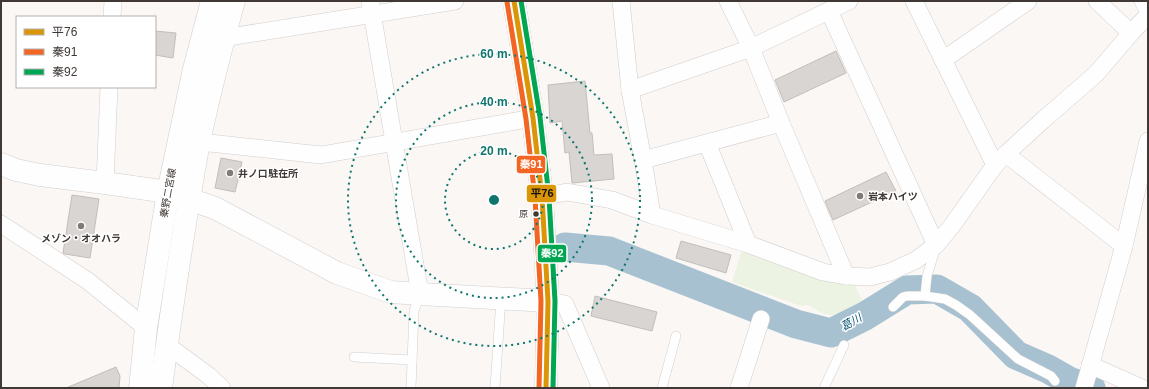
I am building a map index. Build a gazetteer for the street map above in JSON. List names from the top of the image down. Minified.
{"streets":{"street":["秦野二宮線"]},"water":["葛川"],"places":["井ノ口駐在所","岩本ハイツ","原","メゾン・オオハラ"],"lines":["transit line 平76","transit line 秦92","transit line 秦91"],"legend":["平76","秦91","秦92"],"rings":["60 m","40 m","20 m"]}
